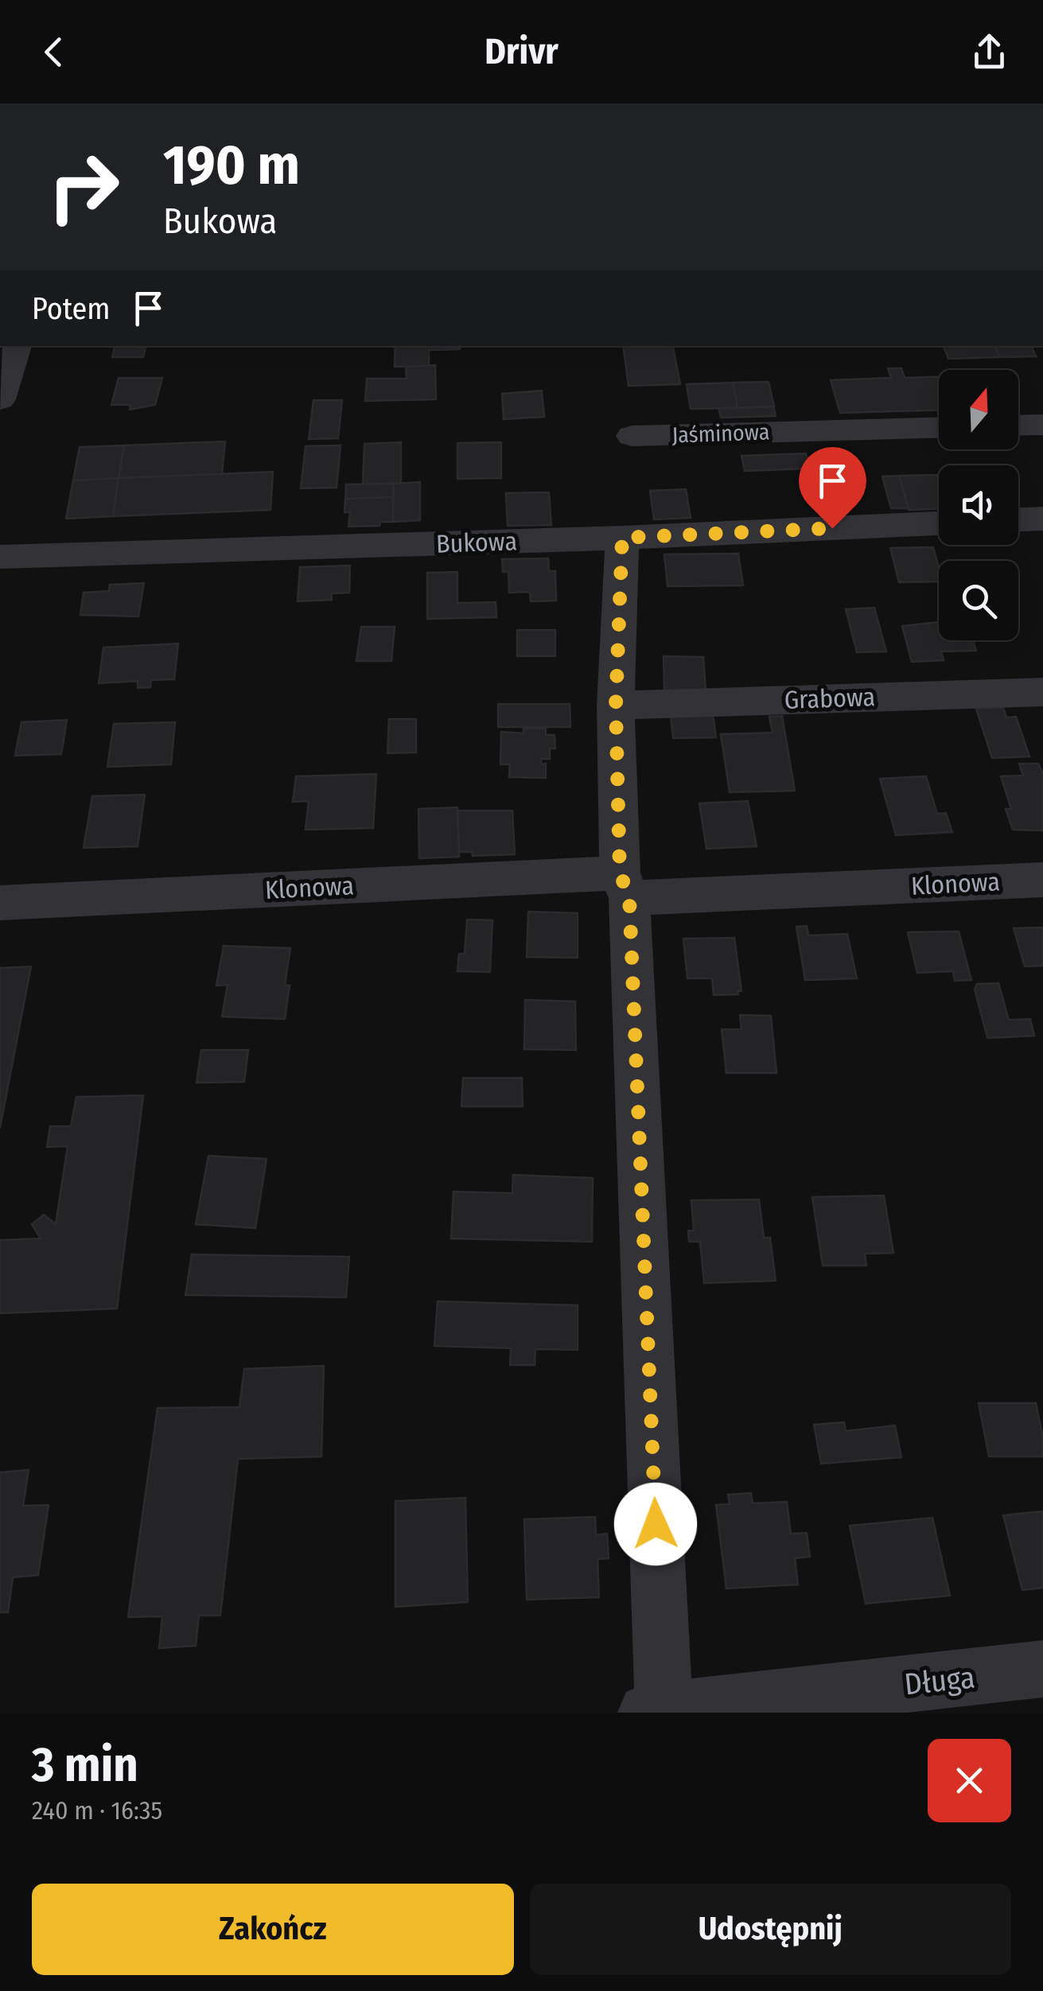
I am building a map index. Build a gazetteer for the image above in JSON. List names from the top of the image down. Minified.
{"streets":{"street":["Jaśminowa","Bukowa","Grabowa","Klonowa","Długa"]},"north":"top","page":{"header":"Drivr","turn":["190 m","Bukowa"],"then":"Potem","heading":["3 min","240 m · 16:35"],"buttons":["Zakończ","Udostępnij"]}}
